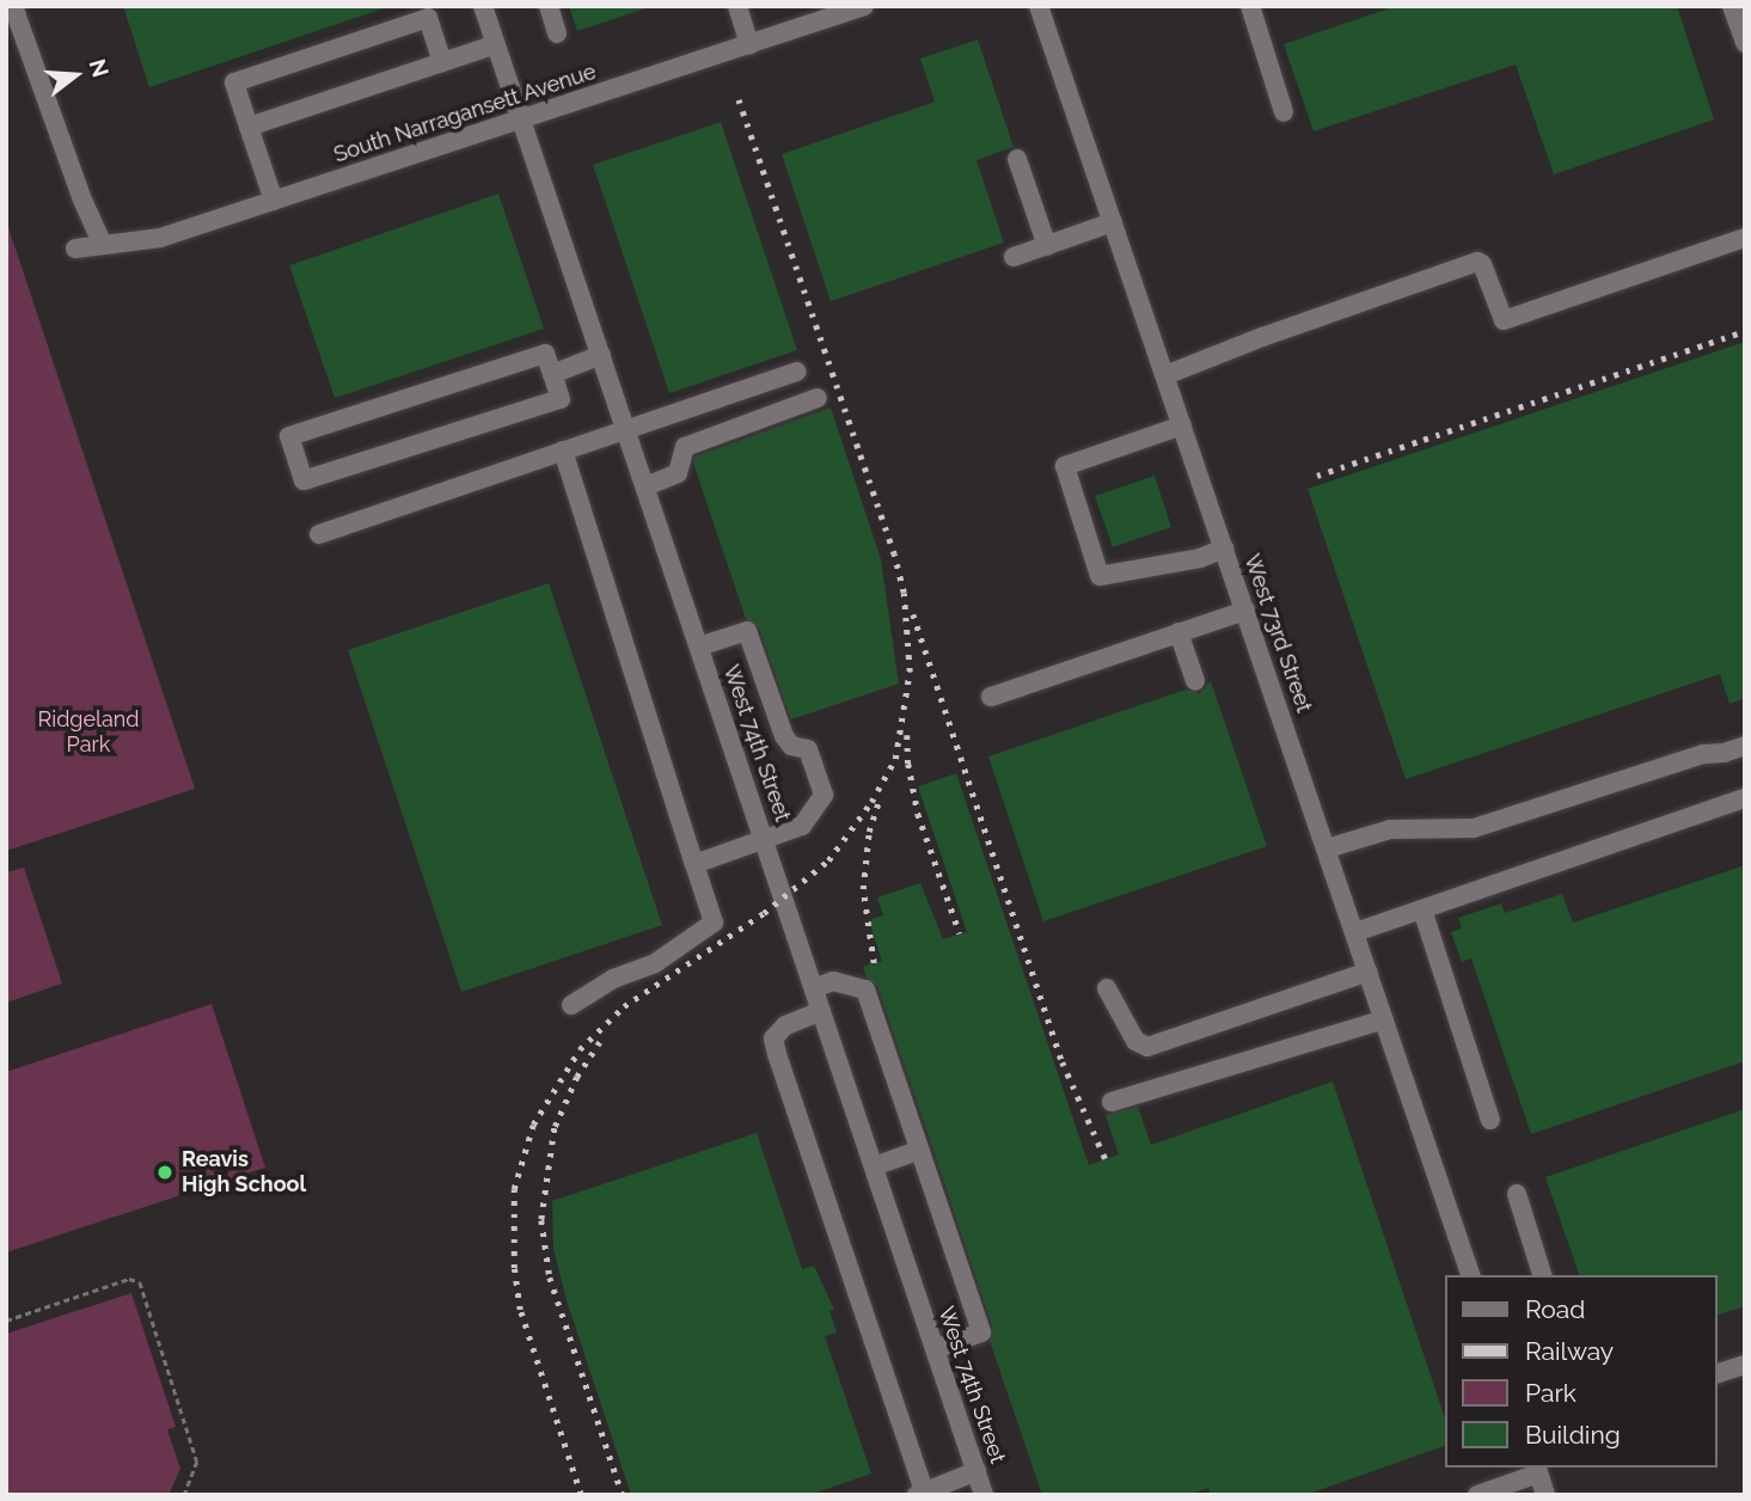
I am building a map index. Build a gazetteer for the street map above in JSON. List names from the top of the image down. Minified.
{"streets":{"street":["South Narragansett Avenue","West 73rd Street","West 74th Street"]},"crossings":[["South Narragansett Avenue","West 74th Street"]],"parks":["Ridgeland Park"],"places":["Reavis High School"],"legend":["Road","Railway","Park","Building"],"north":"right"}
